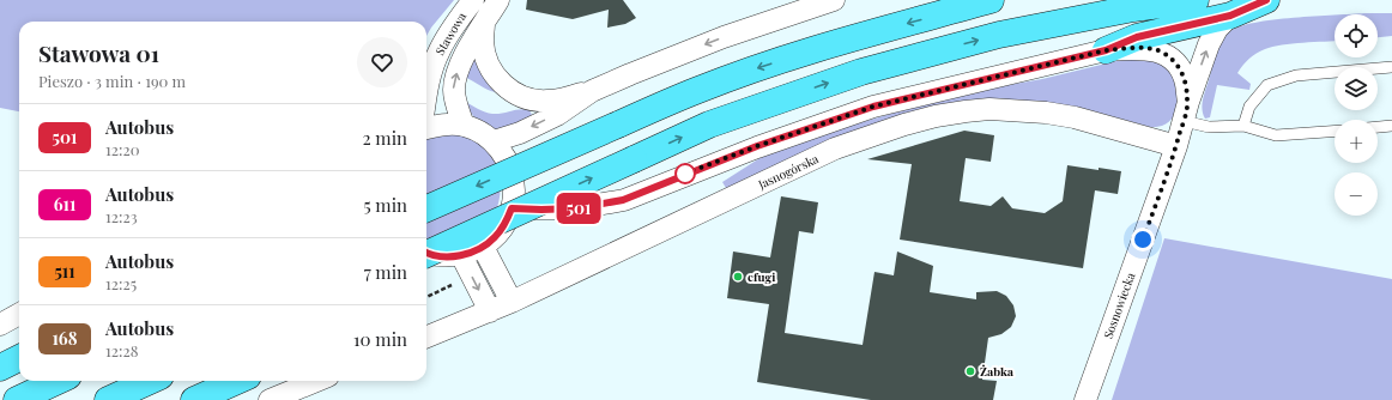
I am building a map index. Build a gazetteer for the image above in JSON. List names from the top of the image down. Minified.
{"streets":{"street":["Stawowa","Jasnogórska","Sosnowiecka"]},"crossings":[["Jasnogórska","Sosnowiecka"]],"places":["efugi","Żabka"],"lines":["bus line 501"],"page":{"on_map":"501","map_buttons":["+","−"],"heading":["Stawowa 01","Pieszo · 3 min · 190 m"],"list":[{"mark":"501","name":"Autobus","note":"12:20","value":"2 min"},{"mark":"611","name":"Autobus","note":"12:23","value":"5 min"},{"mark":"511","name":"Autobus","note":"12:25","value":"7 min"},{"mark":"168","name":"Autobus","note":"12:28","value":"10 min"}]}}
